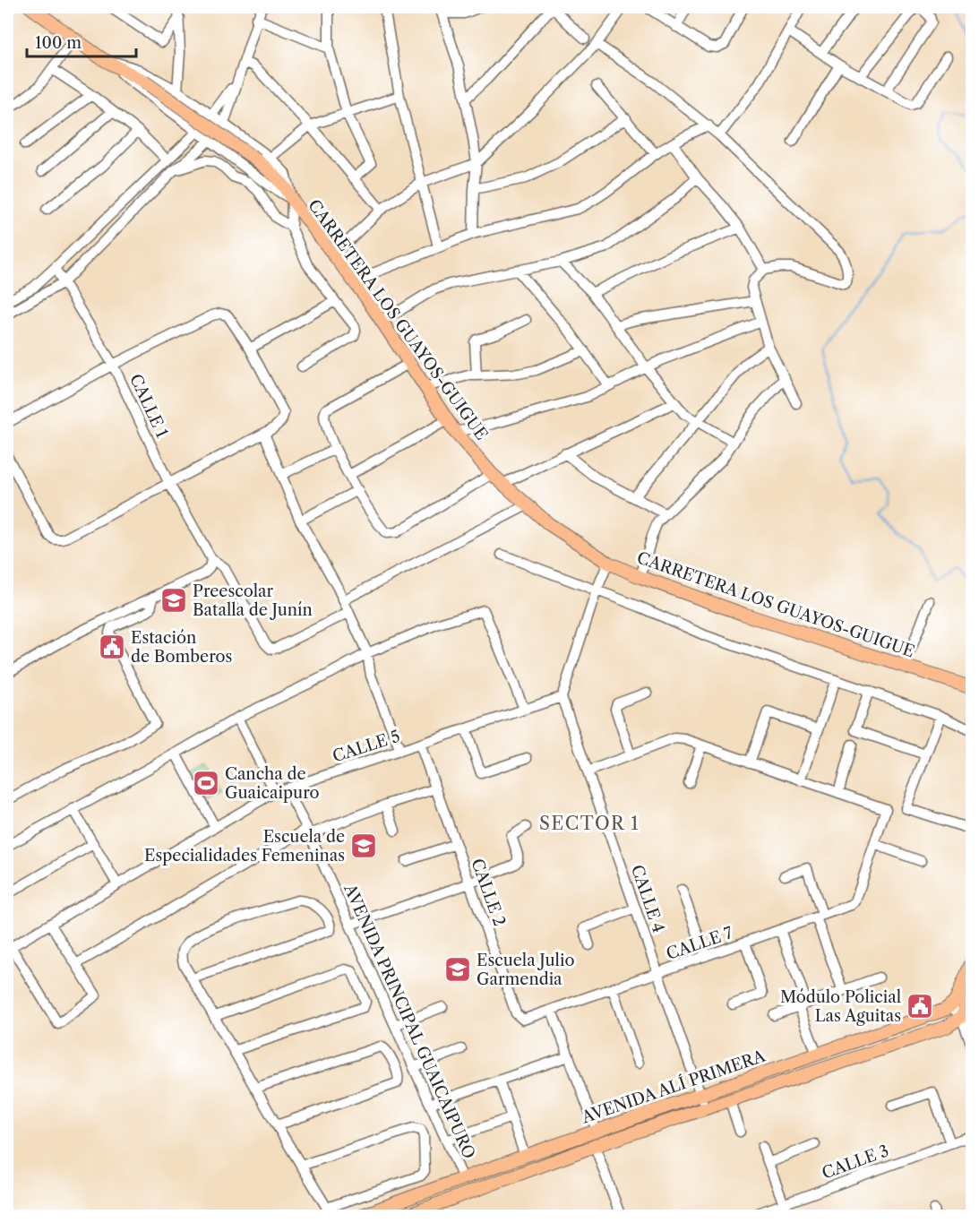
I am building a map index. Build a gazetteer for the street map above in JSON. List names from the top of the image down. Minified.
{"streets":{"main road":["CARRETERA LOS GUAYOS-GUIGUE","AVENIDA ALÍ PRIMERA"],"street":["CALLE 1","CALLE 5","CALLE 2","CALLE 4","CALLE 7","AVENIDA PRINCIPAL GUAICAIPURO","CALLE 3"]},"crossings":[["CALLE 5","CALLE 2"],["CALLE 5","CALLE 4"],["CALLE 5","AVENIDA PRINCIPAL GUAICAIPURO"],["CALLE 2","CALLE 7"],["CALLE 4","CALLE 7"],["CALLE 4","AVENIDA ALÍ PRIMERA"],["AVENIDA PRINCIPAL GUAICAIPURO","AVENIDA ALÍ PRIMERA"]],"districts":["SECTOR 1"],"places":{"school or university":["Preescolar Batalla de Junín","Escuela de Especialidades Femeninas","Escuela Julio Garmendia"],"public building":["Estación de Bomberos","Módulo Policial Las Aguitas"],"sports":["Cancha de Guaicaipuro"]},"scale_bar":"100 m"}
